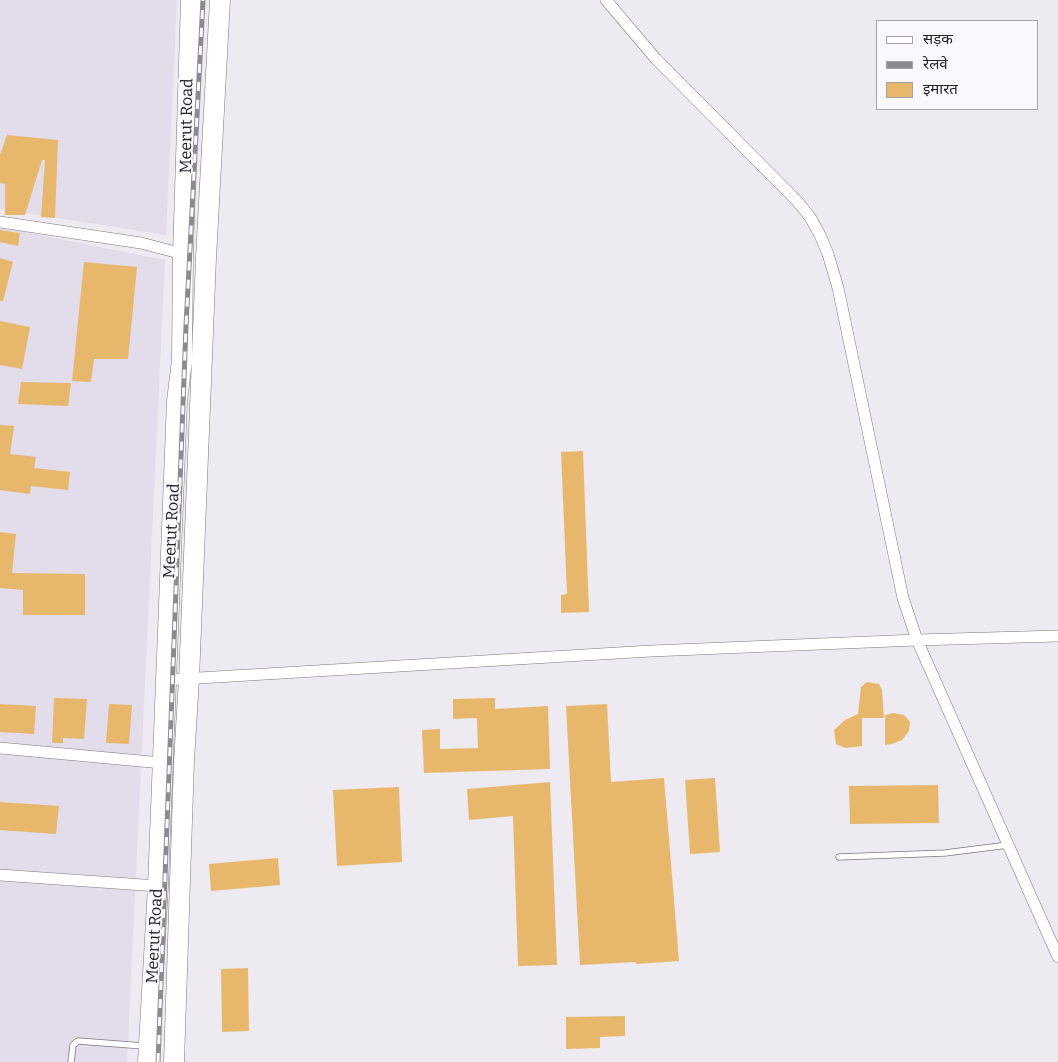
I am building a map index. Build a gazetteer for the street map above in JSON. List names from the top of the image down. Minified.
{"streets":{"highway":["Meerut Road"]},"legend":["सड़क","रेलवे","इमारत"]}
